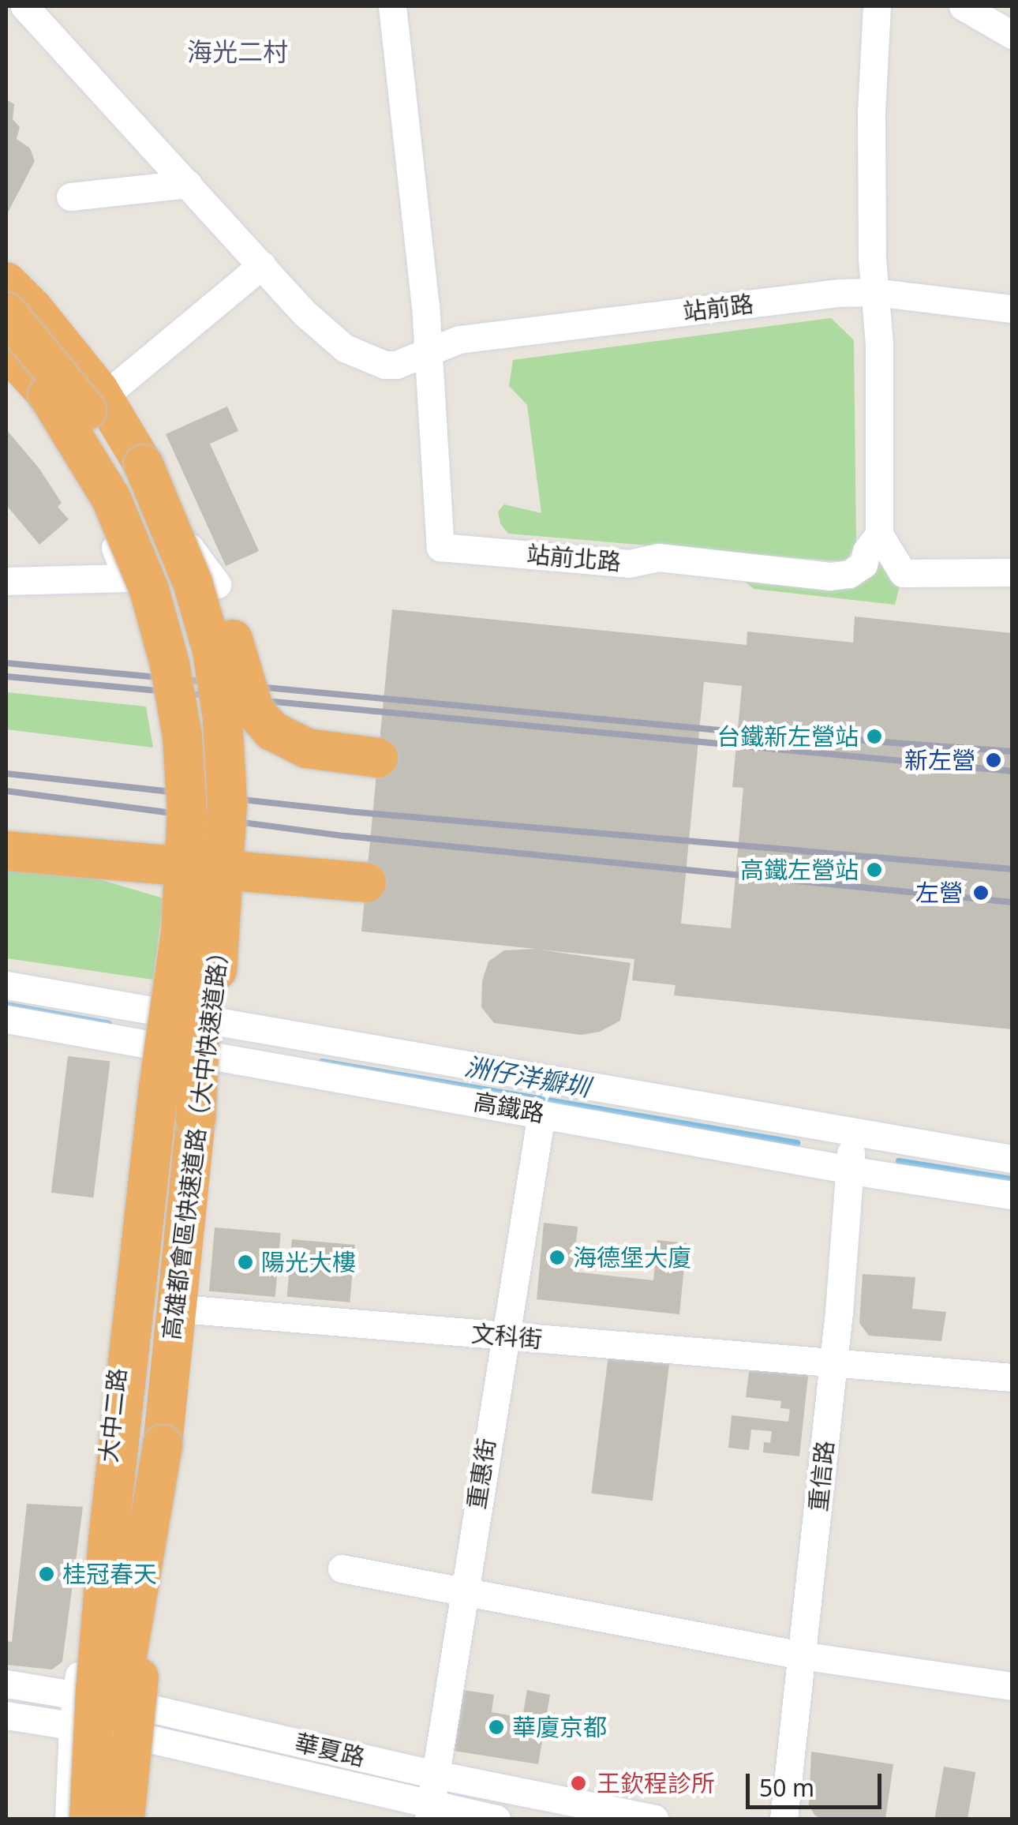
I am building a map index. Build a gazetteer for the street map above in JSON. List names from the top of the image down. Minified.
{"streets":{"highway":["高雄都會區快速道路（大中快速道路）"],"street":["站前路","站前北路","高鐵路","文科街","大中二路","重惠街","重信路","華夏路"]},"crossings":[["站前路","站前北路"],["高鐵路","大中二路"],["高鐵路","重惠街"],["高鐵路","重信路"],["文科街","大中二路"],["文科街","重惠街"],["文科街","重信路"],["大中二路","華夏路"],["重惠街","華夏路"]],"districts":["海光二村"],"water":["洲仔洋瓣圳"],"places":["台鐵新左營站","新左營","高鐵左營站","左營","海德堡大廈","陽光大樓","桂冠春天","華廈京都","王欽程診所"],"scale_bar":"50 m"}
